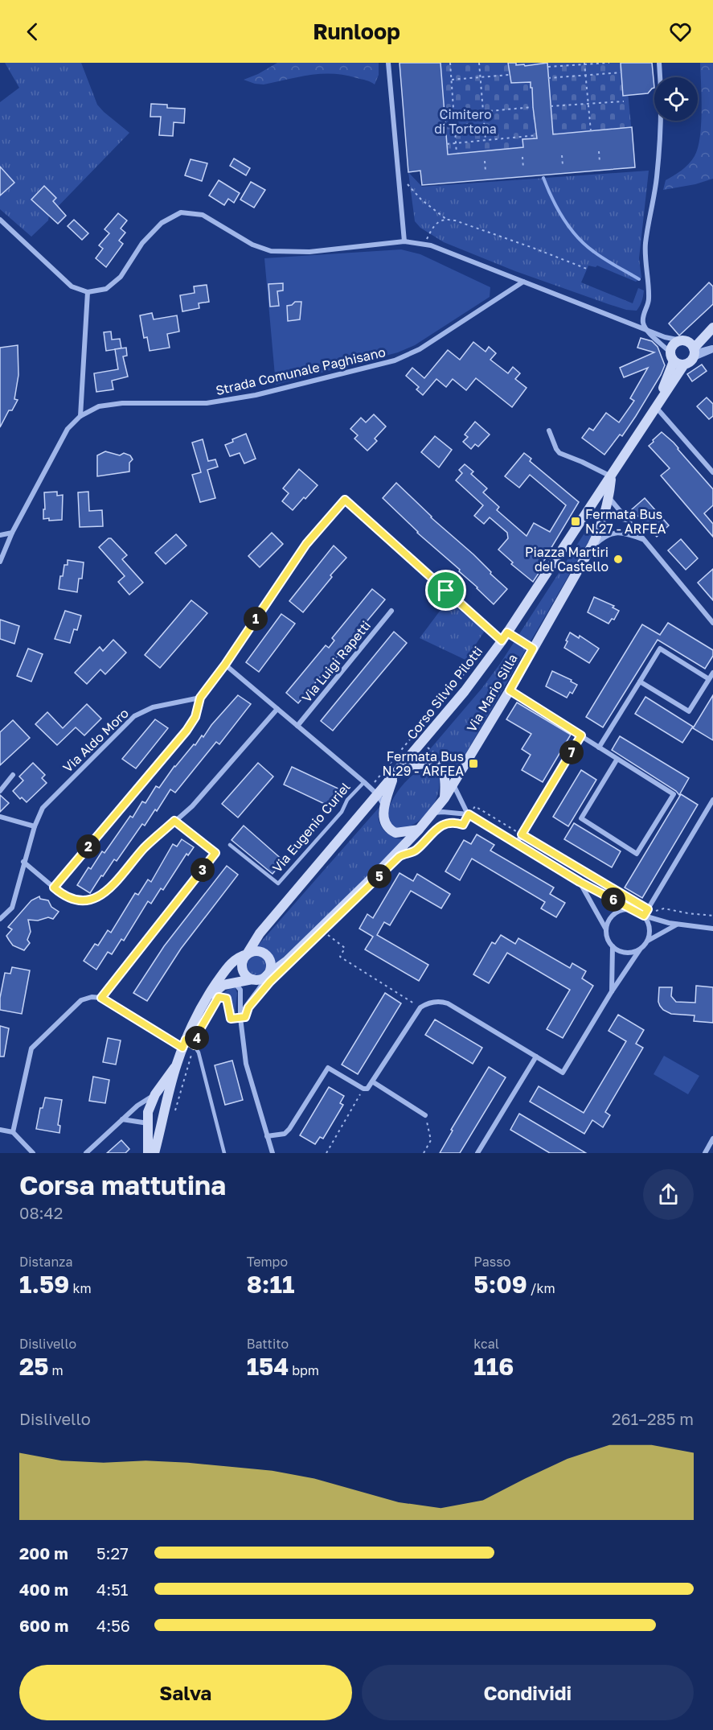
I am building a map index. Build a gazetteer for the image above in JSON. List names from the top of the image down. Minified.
{"streets":{"street":["Strada Comunale Paghisano","Via Luigi Rapetti","Corso Silvio Pilotti","Via Mario Silla","Via Aldo Moro","Via Eugenio Curiel"]},"crossings":[["Via Luigi Rapetti","Via Eugenio Curiel"],["Corso Silvio Pilotti","Via Mario Silla"],["Corso Silvio Pilotti","Via Eugenio Curiel"]],"parks":["Cimitero di Tortona"],"places":{"transit":["Fermata Bus N.27 - ARFEA","Fermata Bus N.29 - ARFEA"],"other":["Piazza Martiri del Castello"]},"page":{"header":"Runloop","pins":["1","7","2","3","5","6","4"],"heading":["Corsa mattutina","08:42"],"stats":[["Distanza","1.59 km"],["Tempo","8:11"],["Passo","5:09 /km"],["Dislivello","25 m"],["Battito","154 bpm"],["kcal","116"]],"chart":["Dislivello","261–285 m"],"list":[{"name":"200 m","note":"5:27"},{"name":"400 m","note":"4:51"},{"name":"600 m","note":"4:56"}],"buttons":["Salva","Condividi"]}}
